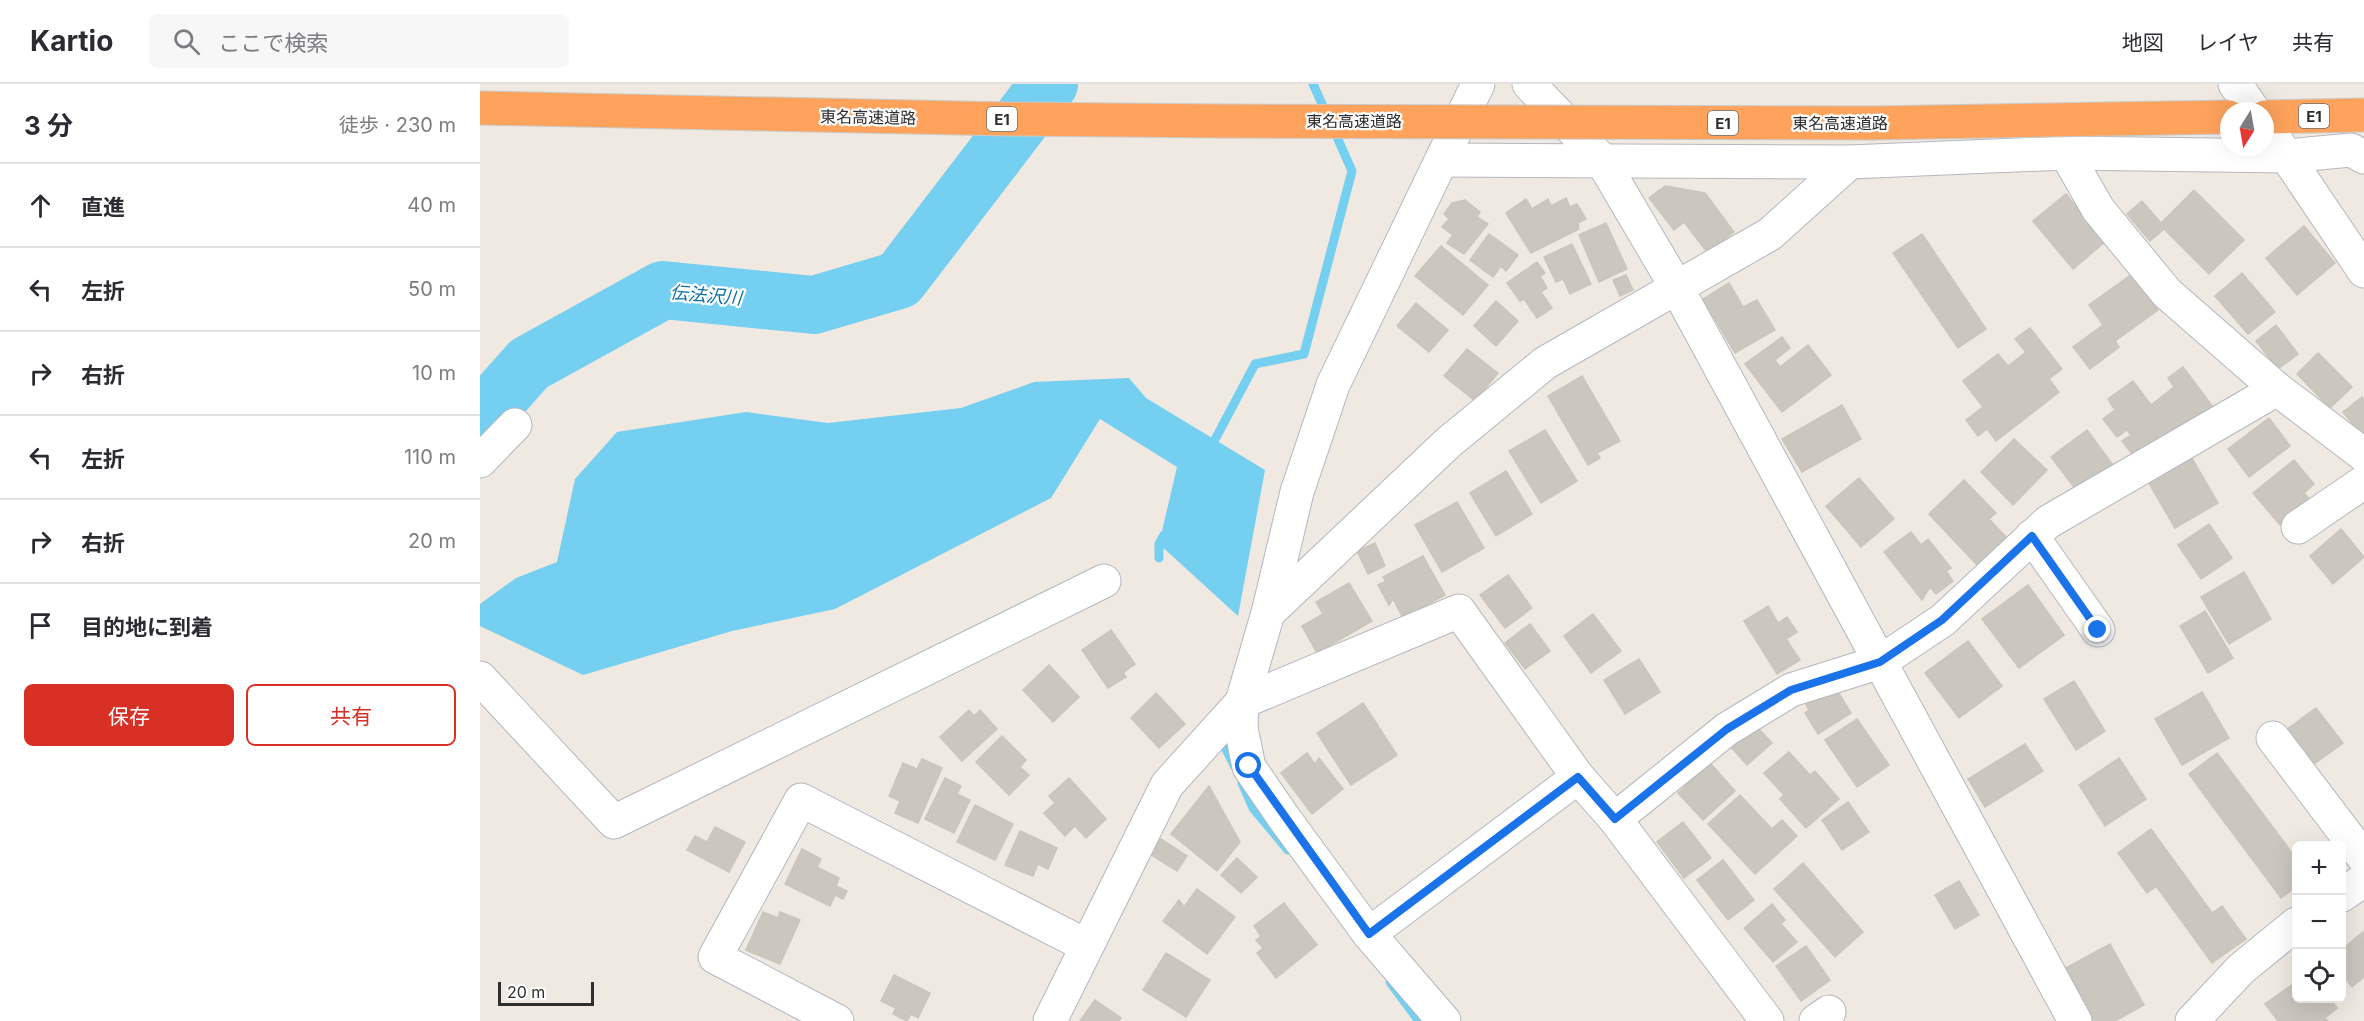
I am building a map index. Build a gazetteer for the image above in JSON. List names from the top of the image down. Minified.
{"streets":{"highway":["E1","東名高速道路"]},"water":["伝法沢川"],"scale_bar":"20 m","north":"bottom","page":{"header":"Kartio","search":"ここで検索","nav":["地図","レイヤ","共有"],"heading":["3 分","徒歩 · 230 m"],"list":[["直進","40 m"],["左折","50 m"],["右折","10 m"],["左折","110 m"],["右折","20 m"],"目的地に到着"],"buttons":["保存","共有"],"map_buttons":["+","−"],"scale":"20 m"}}
